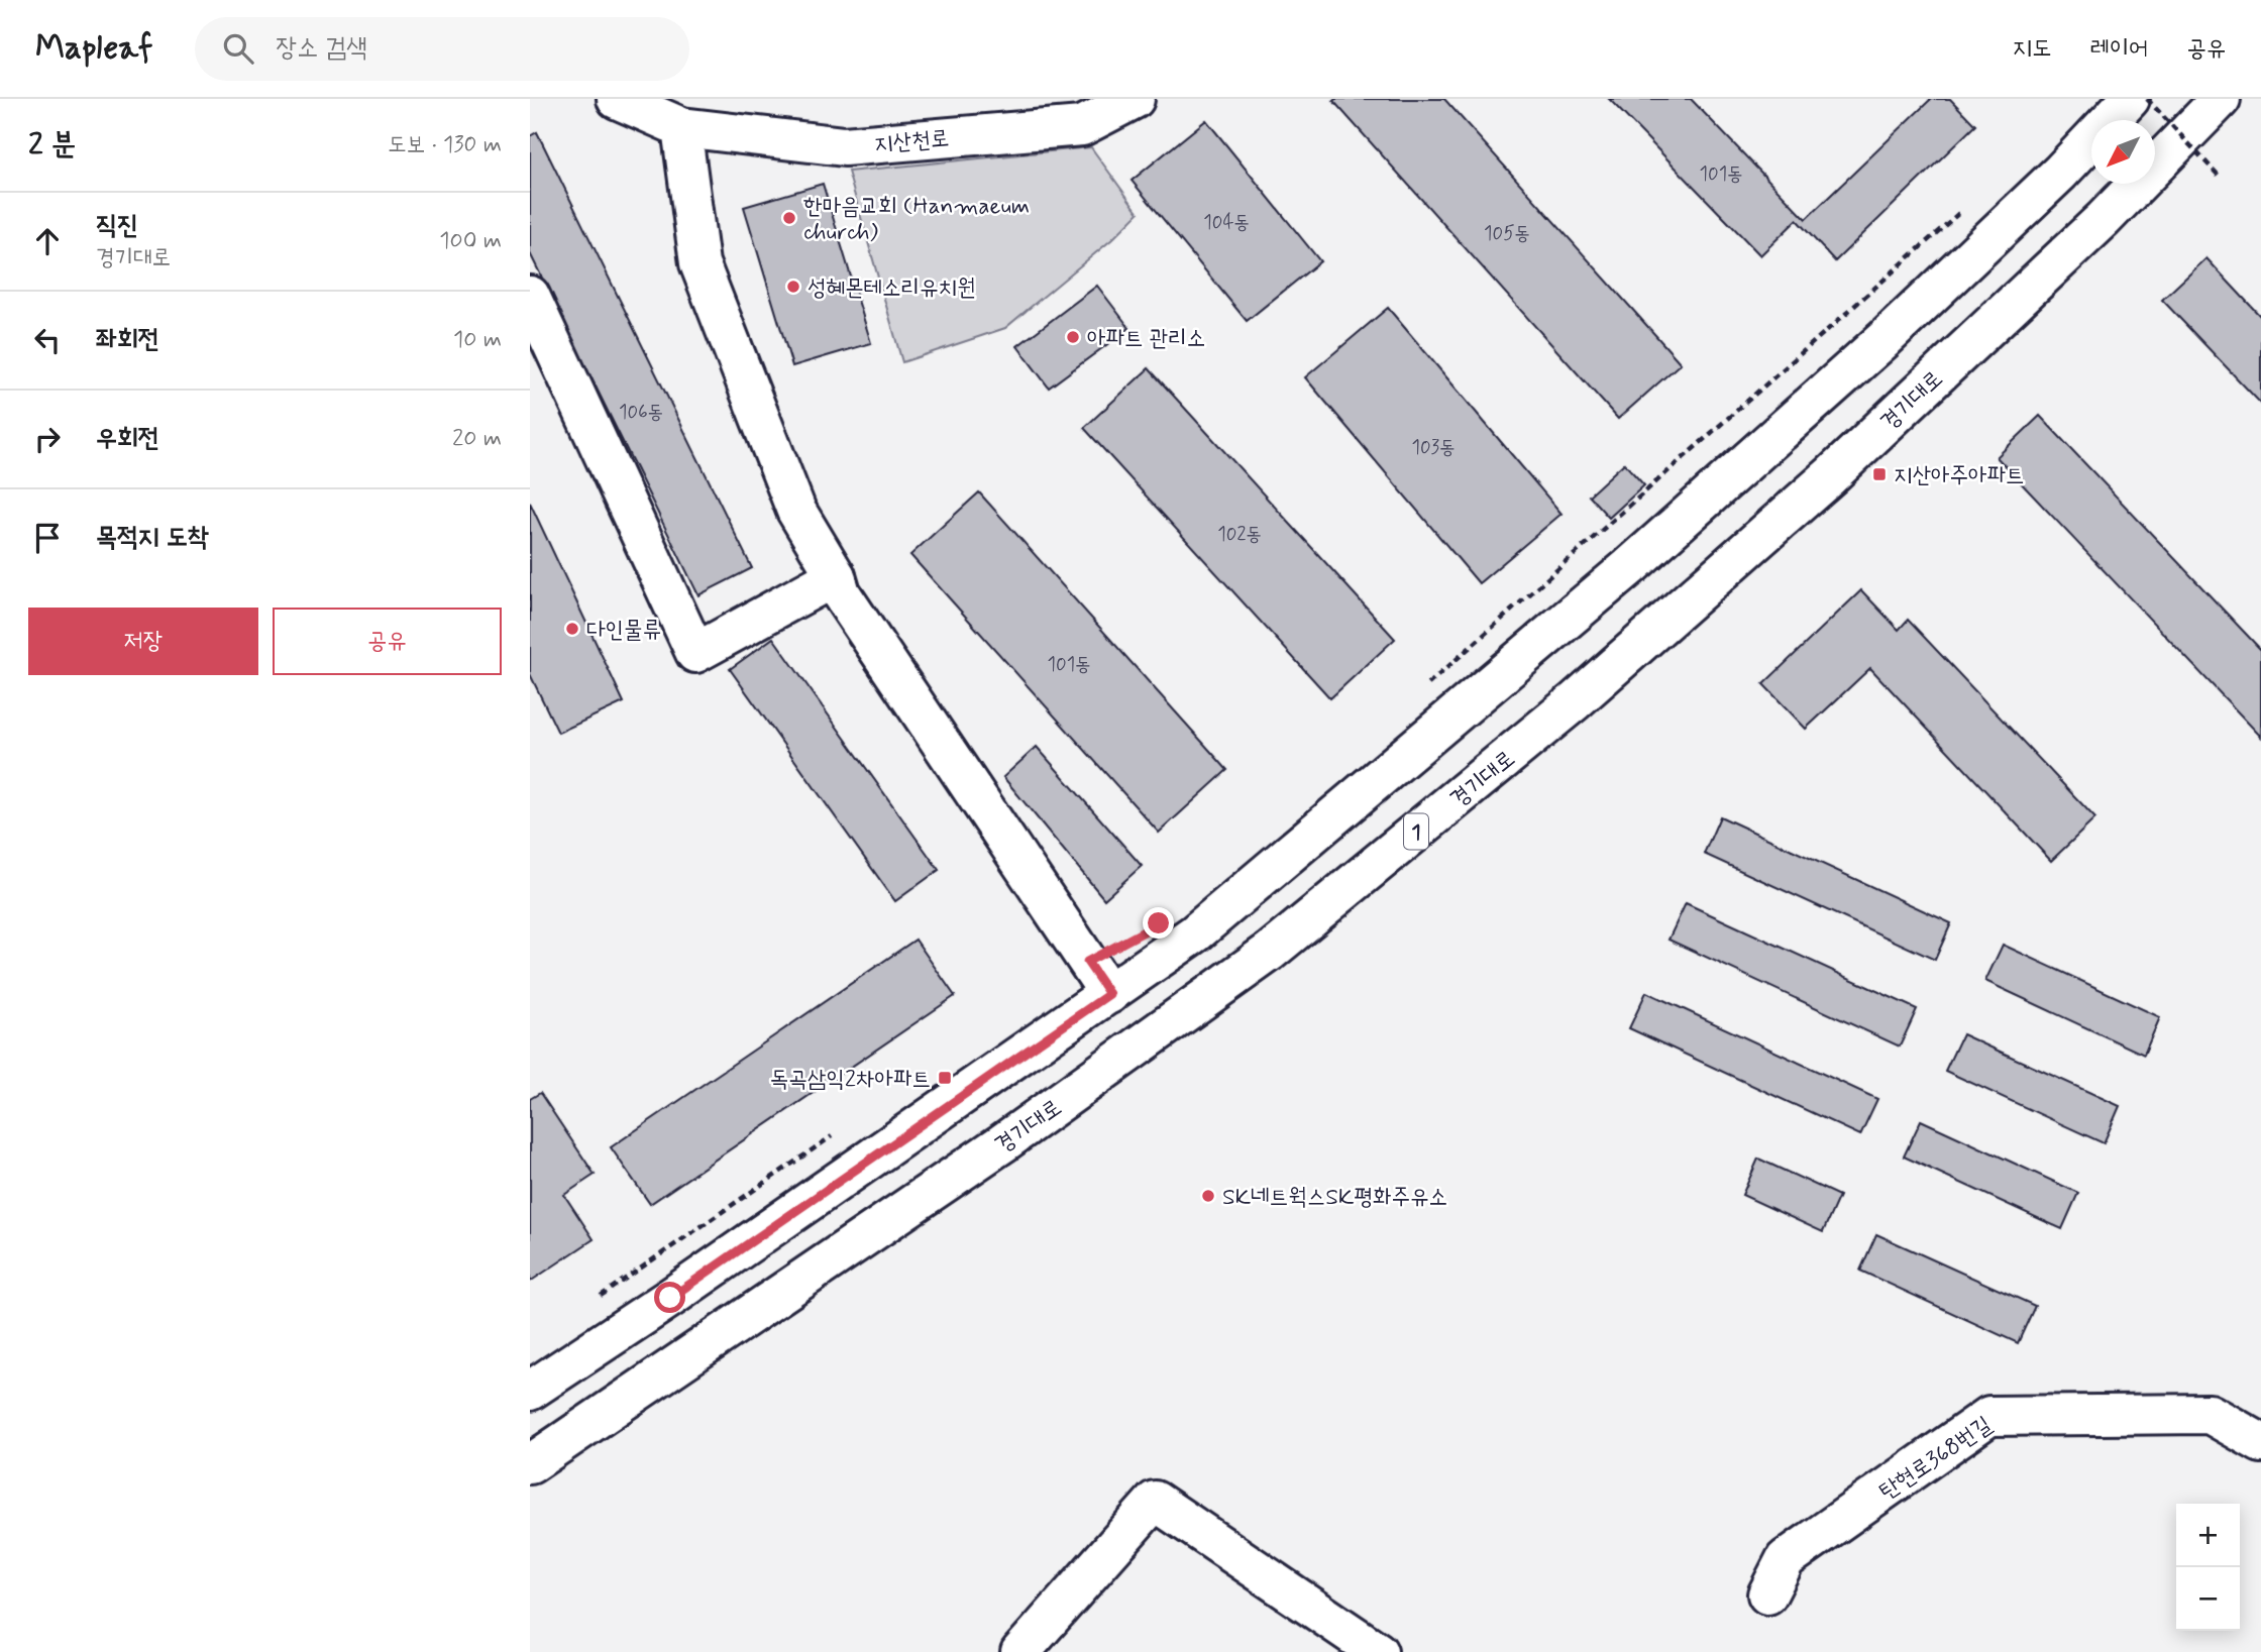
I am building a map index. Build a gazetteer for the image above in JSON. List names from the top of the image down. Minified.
{"streets":{"main road":["지산천로","경기대로","1","탄현로368번길"]},"places":{"other":["한마음교회 (Hanmaeum church)","성혜몬테소리유치원","아파트 관리소","다인물류","SK네트웍스SK평화주유소"],"transit":["지산아주아파트","독곡삼익2차아파트"]},"house_numbers":["101동","104동","105동","106동","103동","102동","101동"],"north":"bottom left","page":{"header":"Mapleaf","search":"장소 검색","nav":["지도","레이어","공유"],"heading":["2 분","도보 · 130 m"],"list":[["직진","경기대로","100 m"],["좌회전","10 m"],["우회전","20 m"],"목적지 도착"],"buttons":["저장","공유"],"map_buttons":["+","−"]}}
